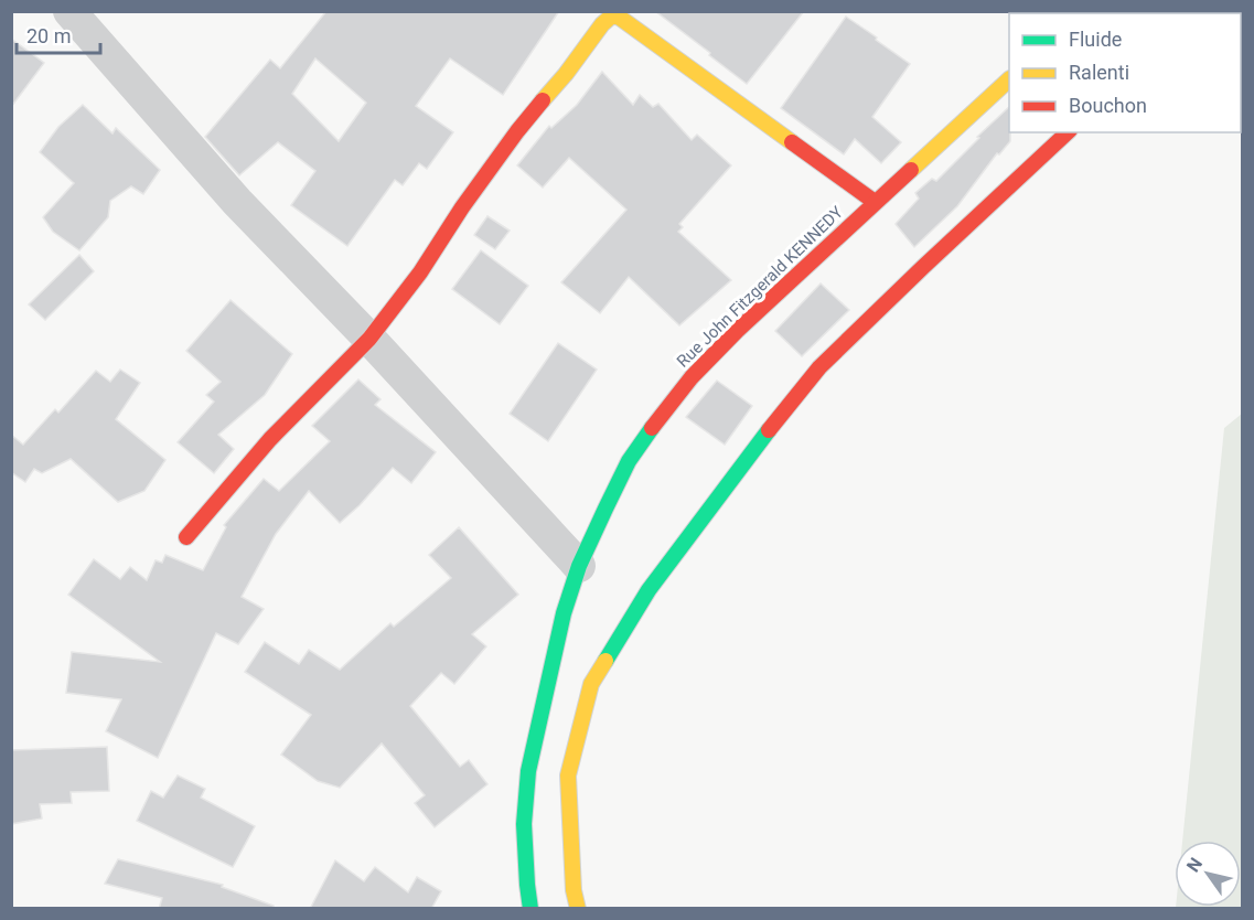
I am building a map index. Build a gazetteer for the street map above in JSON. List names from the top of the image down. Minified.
{"streets":{"street":["Rue John Fitzgerald KENNEDY"]},"legend":["Fluide","Ralenti","Bouchon"],"scale_bar":"20 m","north":"top left"}
